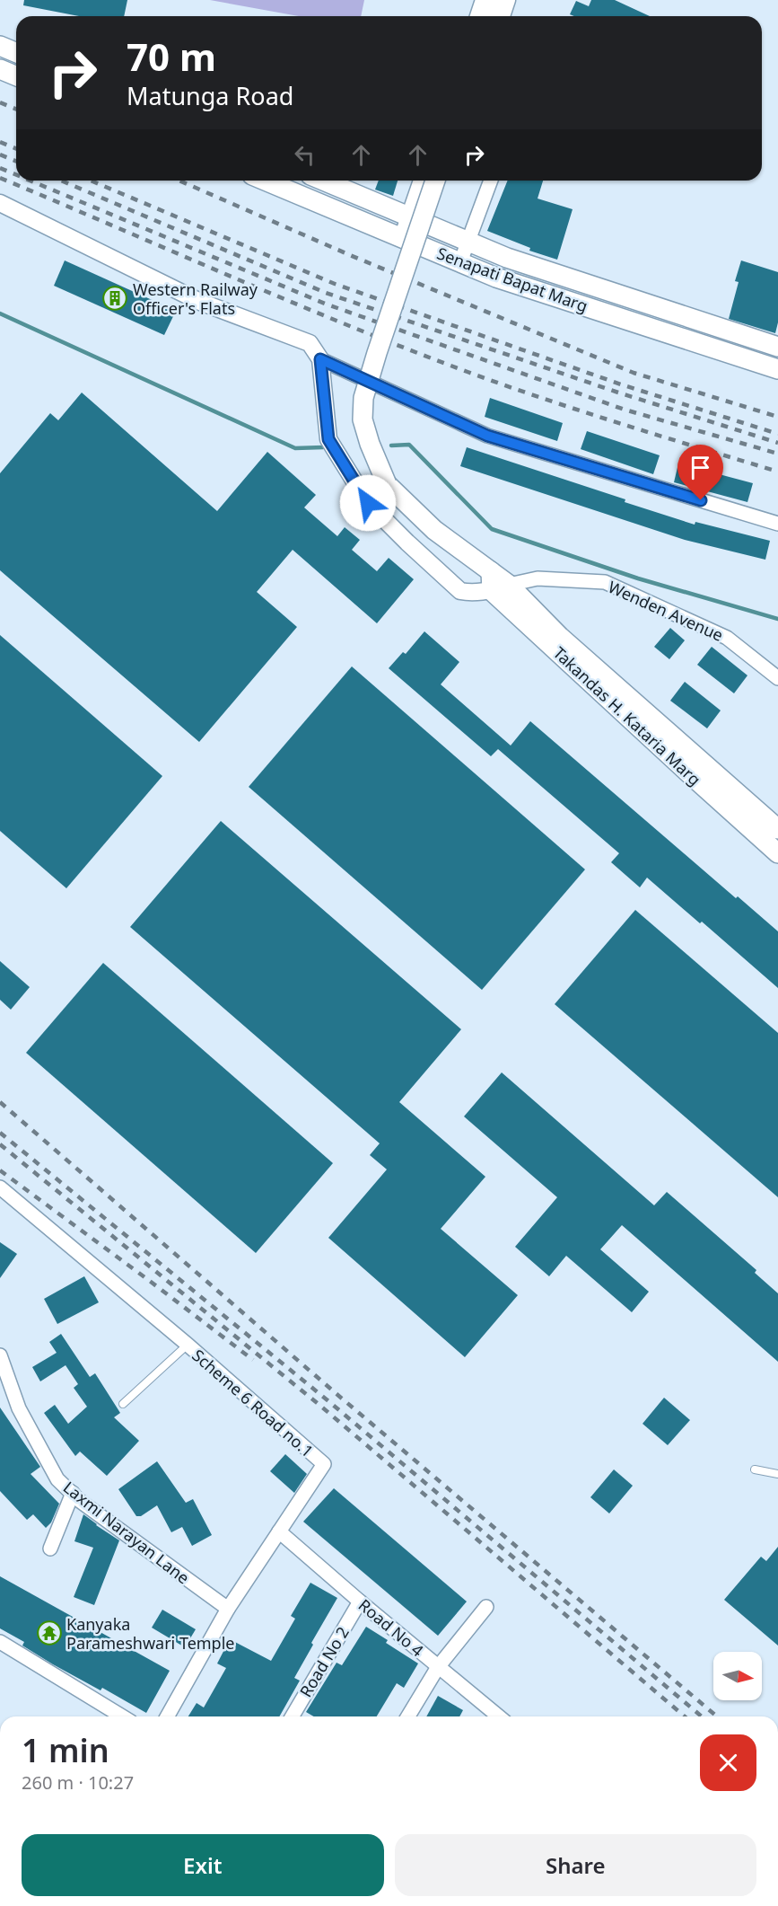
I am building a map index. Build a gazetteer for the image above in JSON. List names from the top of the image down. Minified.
{"streets":{"main road":["Senapati Bapat Marg","Takandas H. Kataria Marg"],"street":["Wenden Avenue","Scheme 6 Road no.1","Laxmi Narayan Lane","Road No 4","Road No 2"]},"crossings":[["Wenden Avenue","Takandas H. Kataria Marg"],["Scheme 6 Road no.1","Laxmi Narayan Lane"],["Scheme 6 Road no.1","Road No 4"],["Road No 4","Road No 2"]],"places":{"building":["Western Railway Officer's Flats"],"temple":["Kanyaka Parameshwari Temple"]},"north":"right","page":{"turn":["70 m","Matunga Road"],"heading":["1 min","260 m · 10:27"],"buttons":["Exit","Share"]}}
